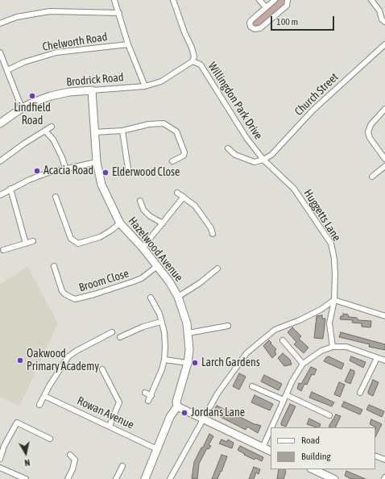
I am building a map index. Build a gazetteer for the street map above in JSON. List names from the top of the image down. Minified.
{"streets":{"street":["Chelworth Road","Brodrick Road","Church Street","Willingdon Park Drive","Huggetts Lane","Hazelwood Avenue","Broom Close","Rowan Avenue"]},"crossings":[["Brodrick Road","Willingdon Park Drive"],["Brodrick Road","Hazelwood Avenue"],["Church Street","Willingdon Park Drive"],["Church Street","Huggetts Lane"],["Willingdon Park Drive","Huggetts Lane"],["Hazelwood Avenue","Broom Close"],["Hazelwood Avenue","Rowan Avenue"]],"places":["Lindfield Road","Acacia Road","Elderwood Close","Oakwood Primary Academy","Larch Gardens","Jordans Lane"],"legend":["Road","Building"],"scale_bar":"100 m","north":"bottom"}
